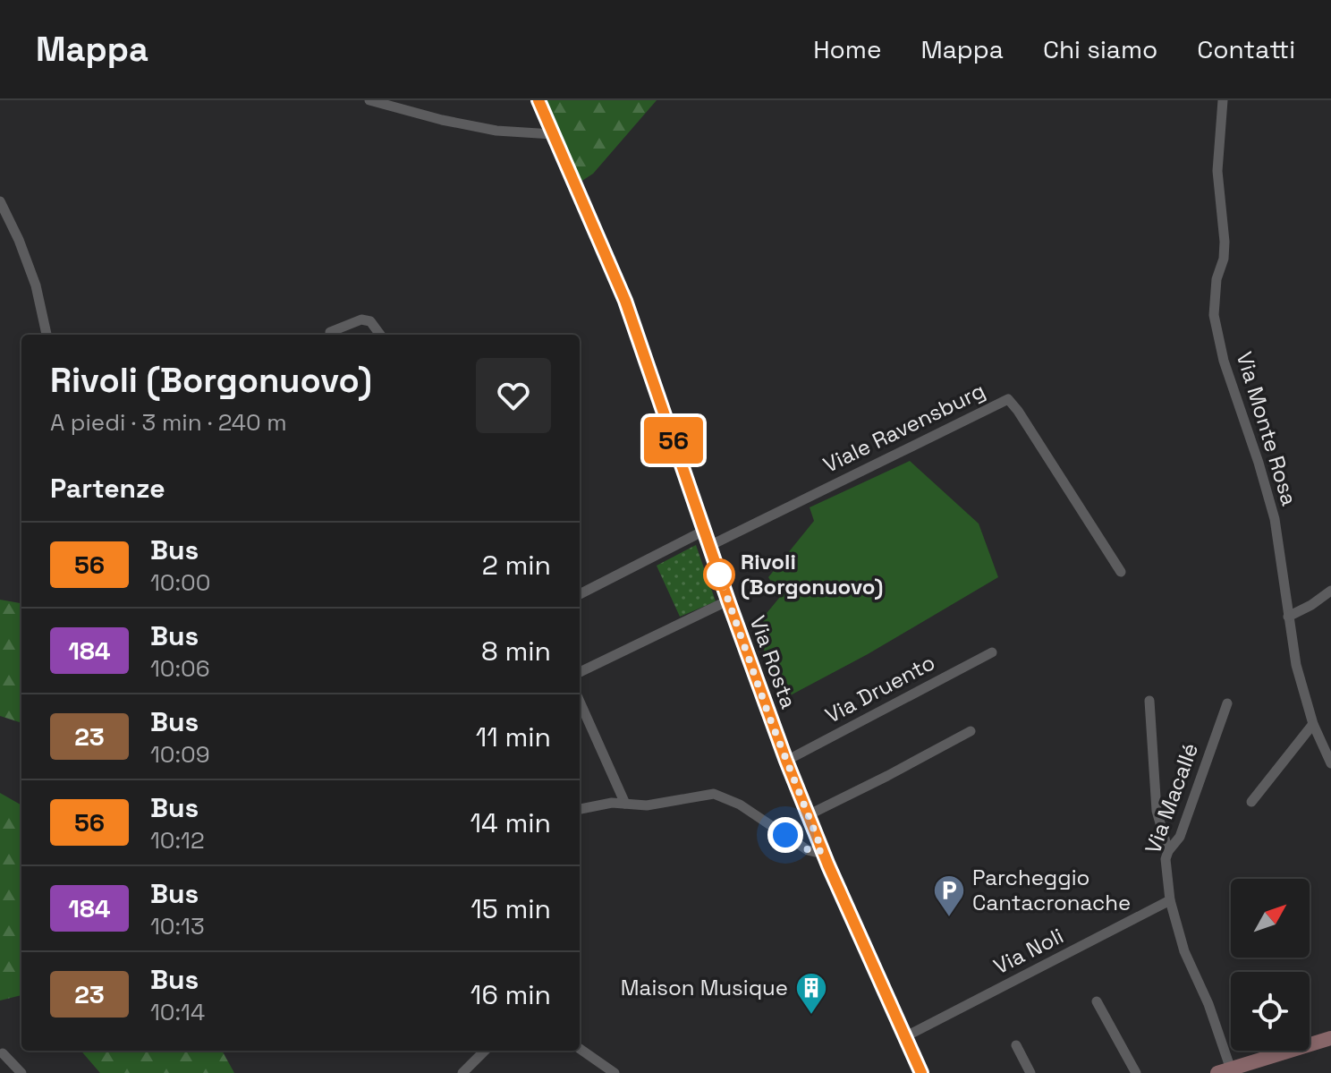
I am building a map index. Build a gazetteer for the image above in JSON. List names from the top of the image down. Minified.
{"streets":{"street":["Viale Ravensburg","Via Monte Rosa","Via Rosta","Via Druento","Via Macallé","Via Noli"]},"crossings":[["Viale Ravensburg","Via Rosta"],["Via Rosta","Via Druento"],["Via Rosta","Via Noli"],["Via Macallé","Via Noli"]],"places":{"other":["Rivoli (Borgonuovo)"],"parking":["Parcheggio Cantacronache"],"building":["Maison Musique"]},"lines":["bus line 56"],"north":"top right","page":{"header":"Mappa","nav":["Home","Mappa","Chi siamo","Contatti"],"on_map":"56","heading":[["Rivoli (Borgonuovo)","A piedi · 3 min · 240 m"],"Partenze"],"list":[{"mark":"56","name":"Bus","note":"10:00","value":"2 min"},{"mark":"184","name":"Bus","note":"10:06","value":"8 min"},{"mark":"23","name":"Bus","note":"10:09","value":"11 min"},{"mark":"56","name":"Bus","note":"10:12","value":"14 min"},{"mark":"184","name":"Bus","note":"10:13","value":"15 min"},{"mark":"23","name":"Bus","note":"10:14","value":"16 min"}]}}
